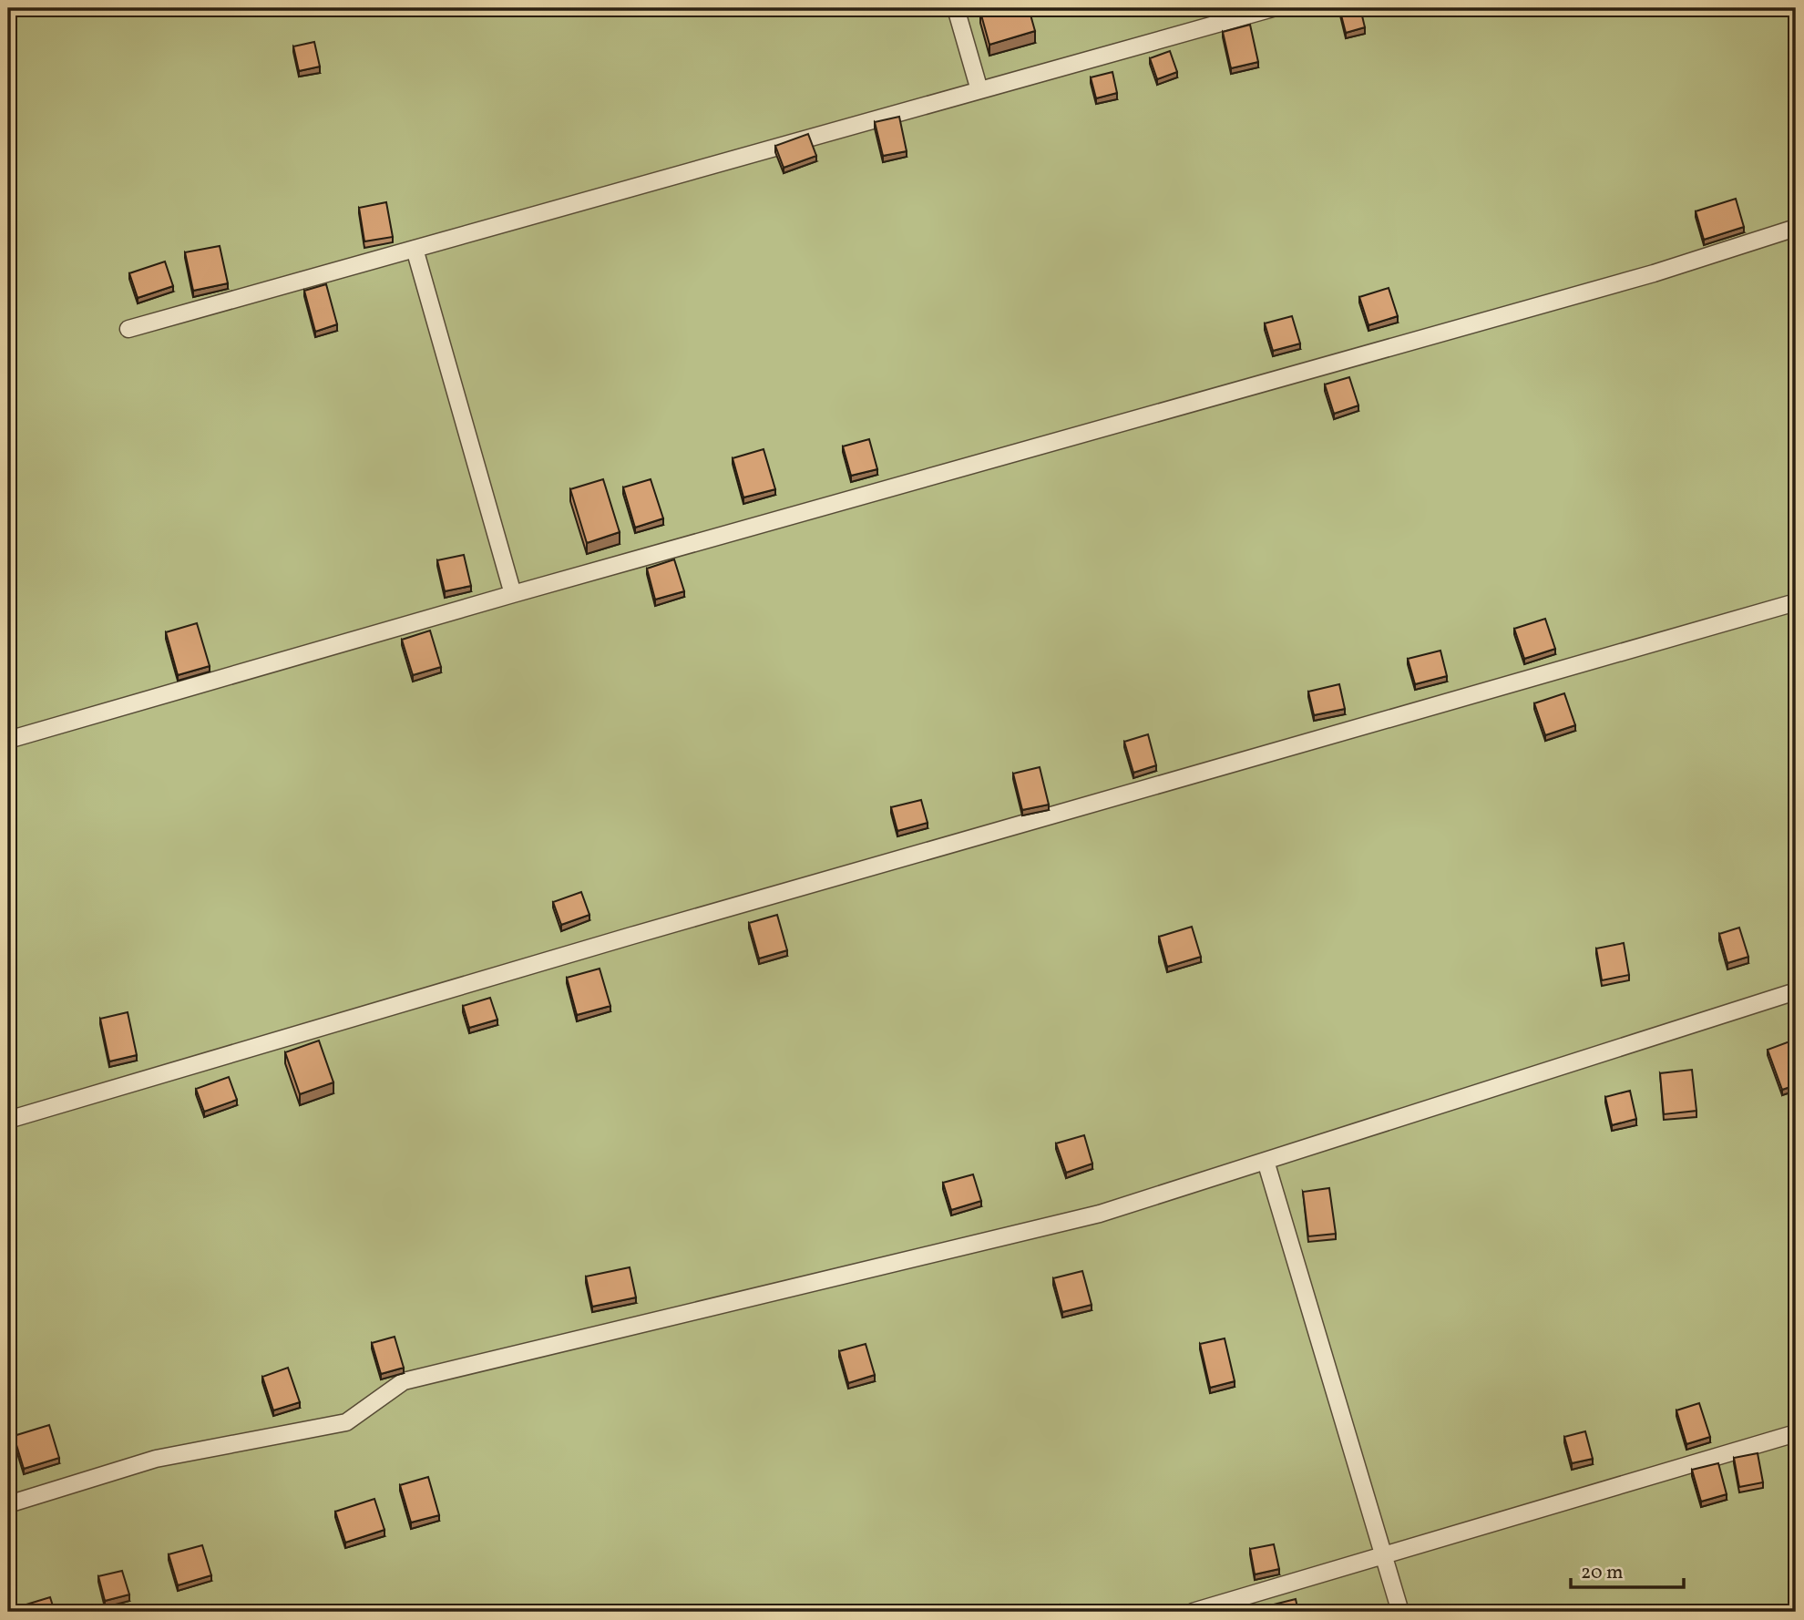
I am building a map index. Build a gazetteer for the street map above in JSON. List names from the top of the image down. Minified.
{"scale_bar":"20 m"}
